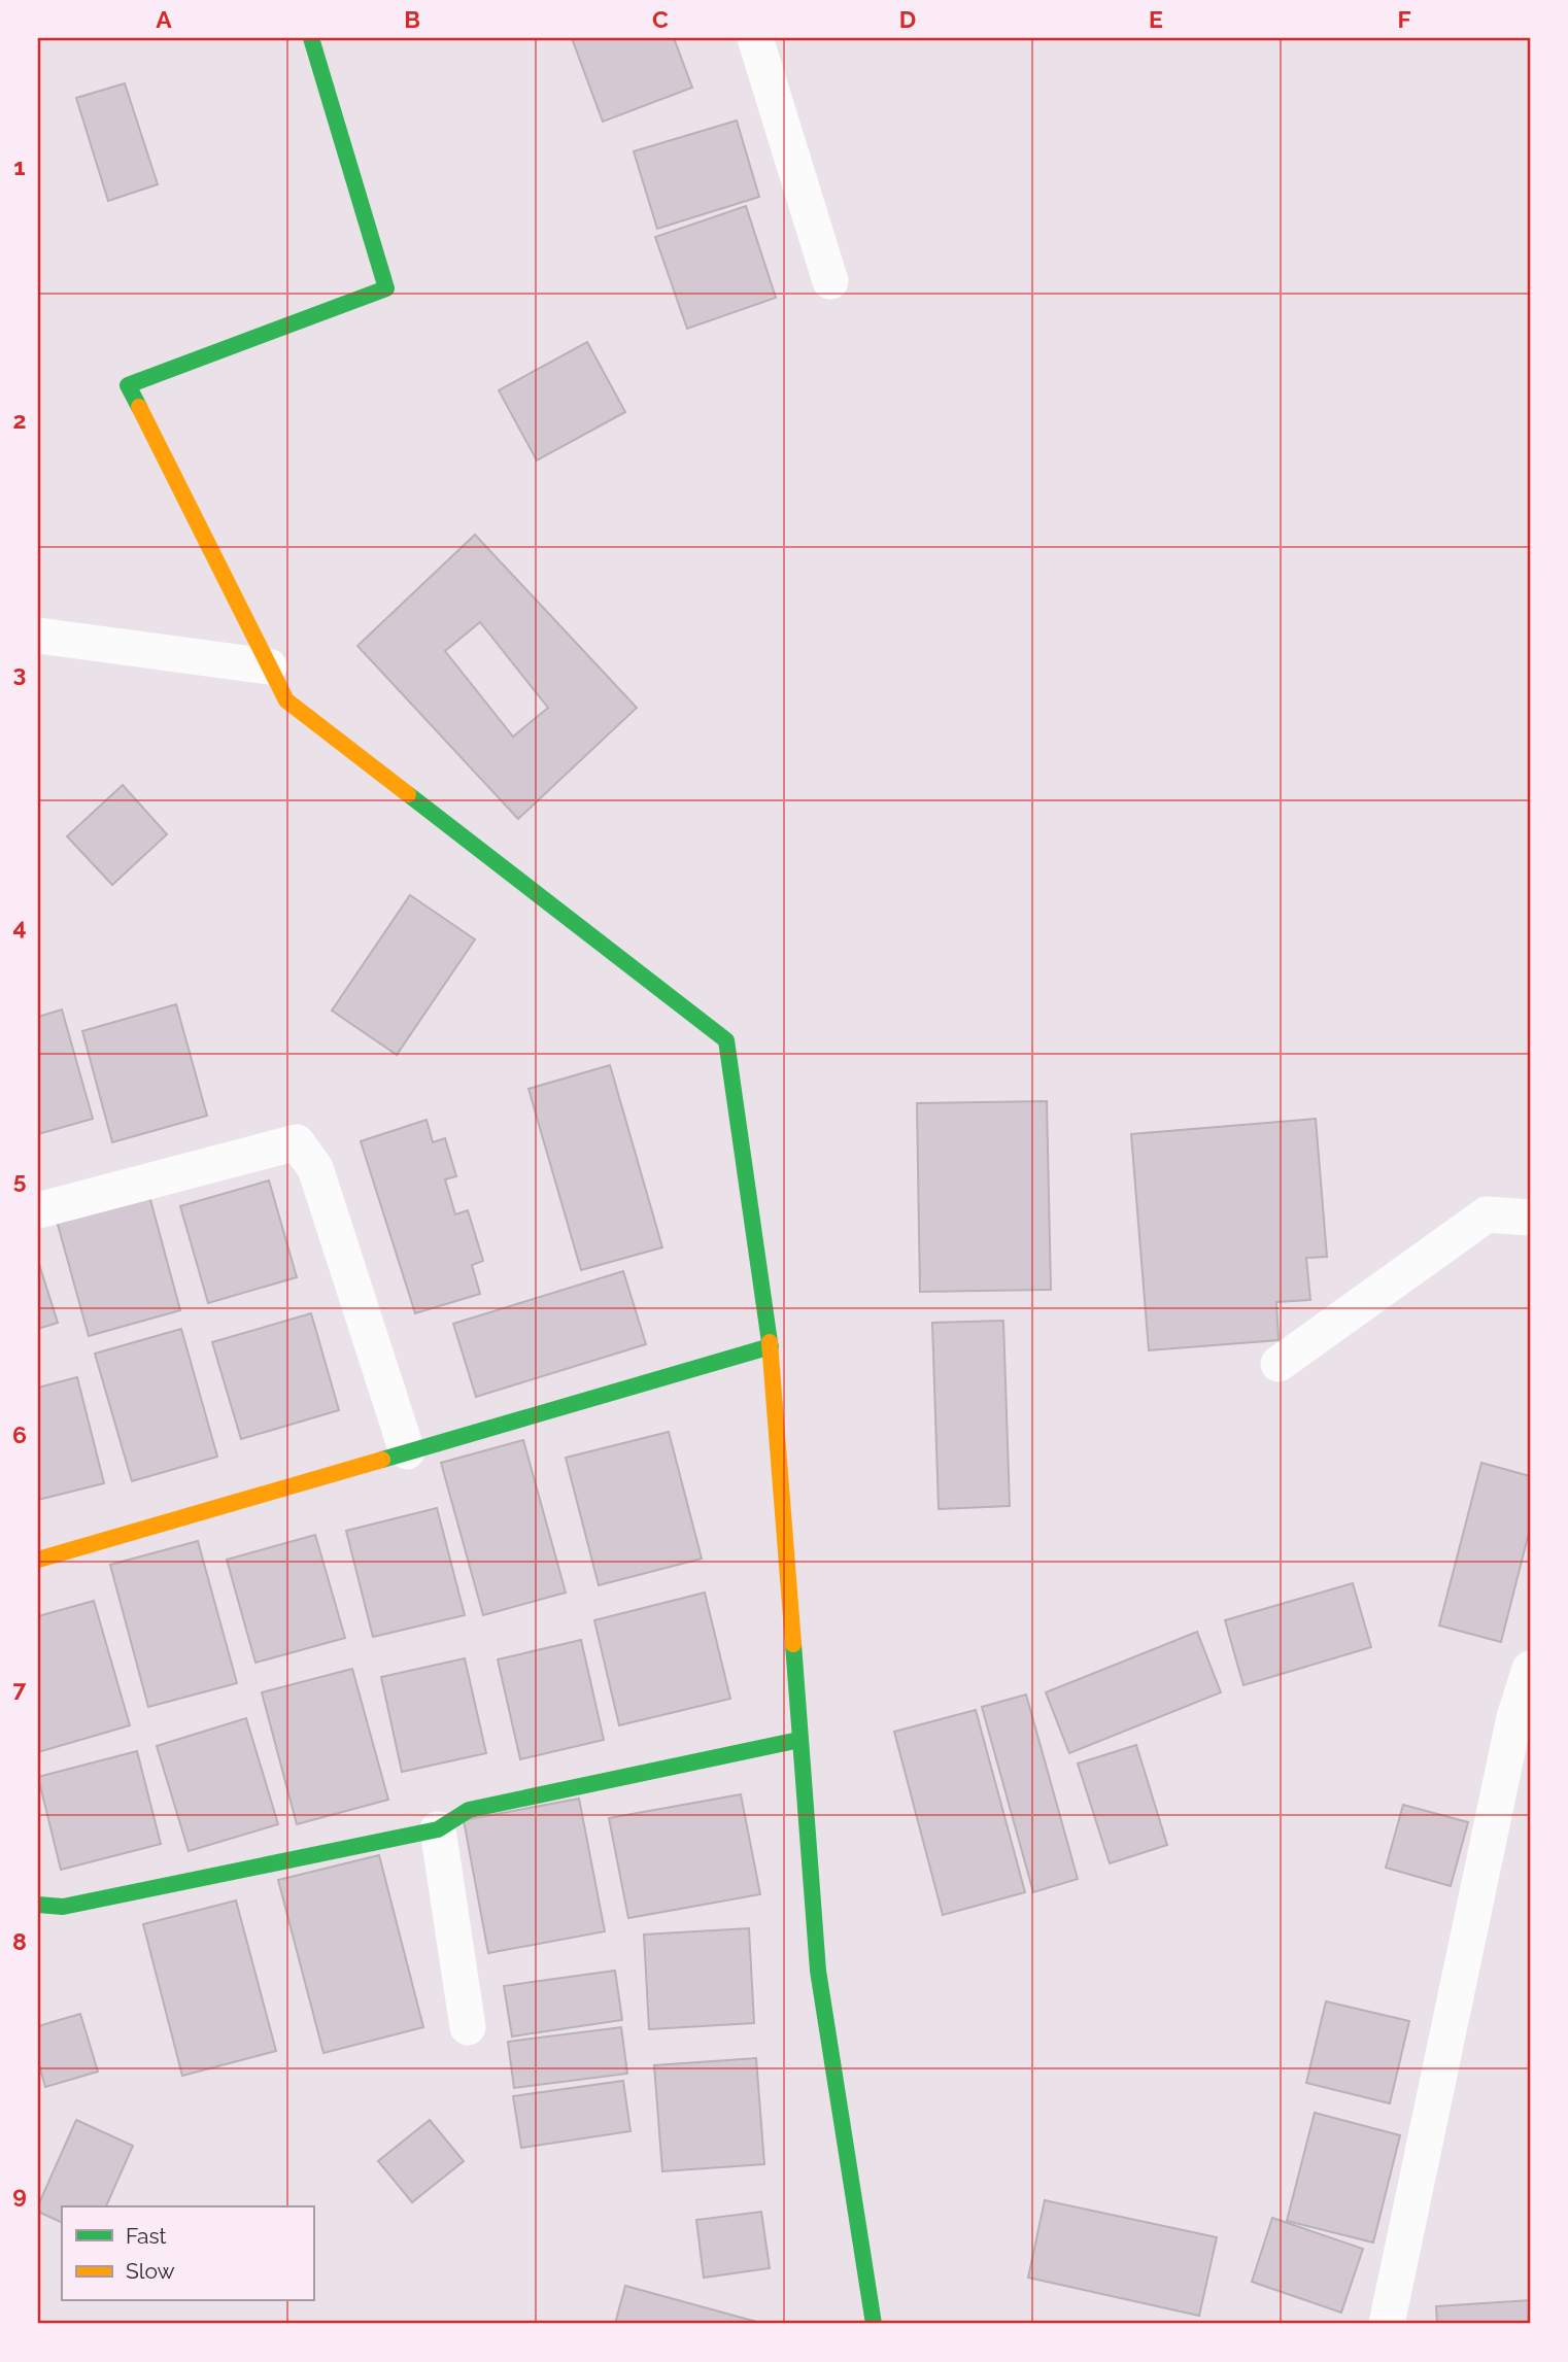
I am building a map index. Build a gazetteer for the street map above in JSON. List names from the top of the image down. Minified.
{"legend":["Fast","Slow"],"grid":{"columns":["A","B","C","D","E","F"],"rows":["1","2","3","4","5","6","7","8","9"]}}
